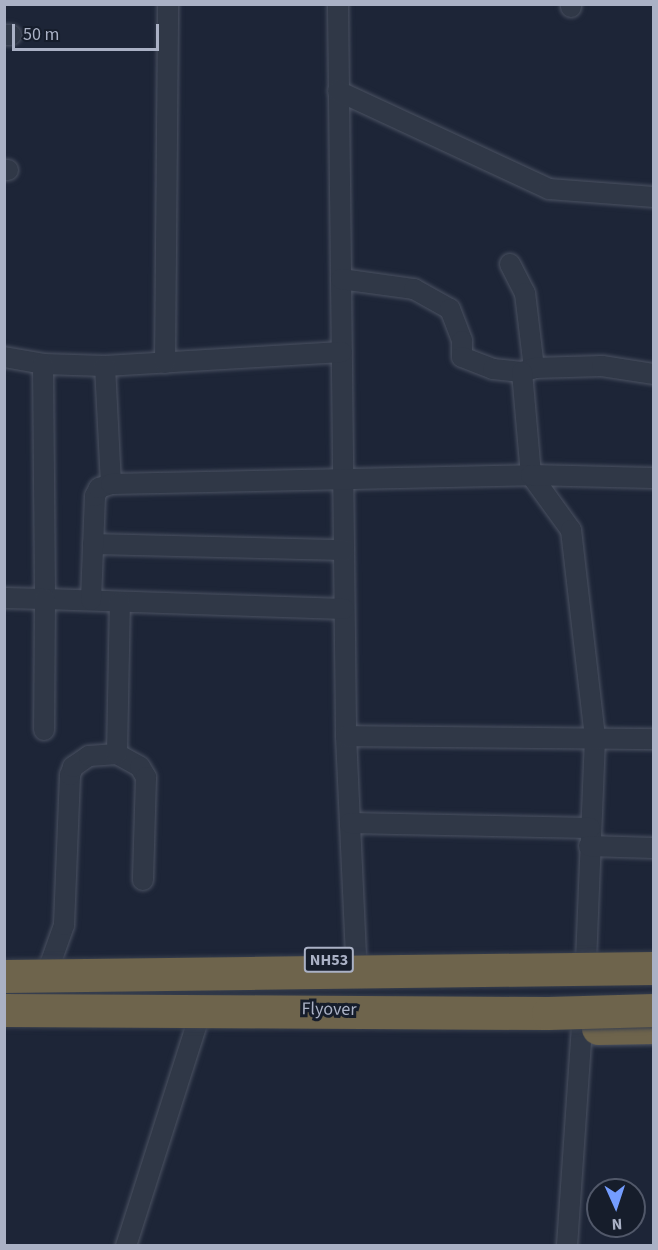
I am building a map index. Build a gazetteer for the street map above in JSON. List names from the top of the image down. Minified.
{"streets":{"highway":["NH53","Flyover"]},"scale_bar":"50 m","north":"bottom"}
